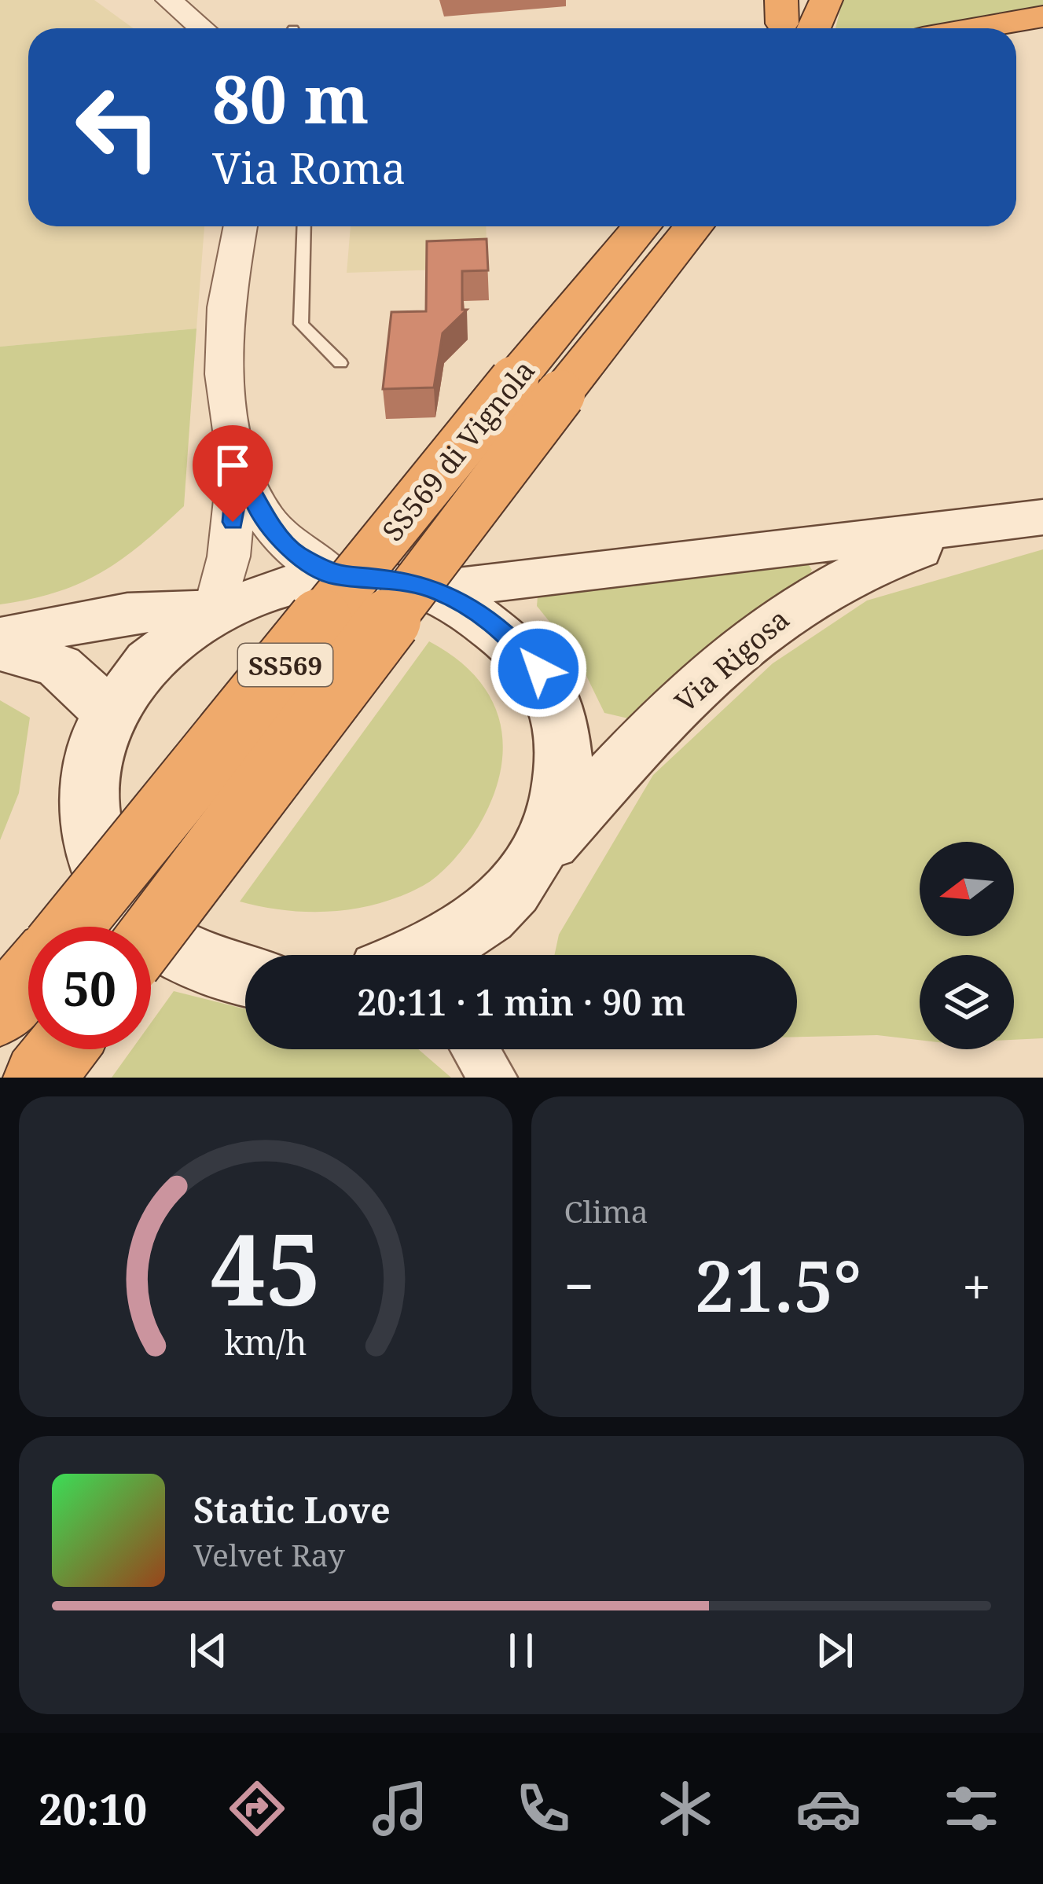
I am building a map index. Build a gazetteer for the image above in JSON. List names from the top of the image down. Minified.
{"streets":{"highway":["SS569 di Vignola","SS569"],"main road":["Via Rigosa"]},"north":"left","page":{"turn":["80 m","Via Roma"],"limit":"50","trip":"20:11 · 1 min · 90 m","tile":"Clima","heat":["−","21.5°","+"],"song":["Static Love","Velvet Ray"],"tabs":"20:10","gauge":["45","km/h"]}}
